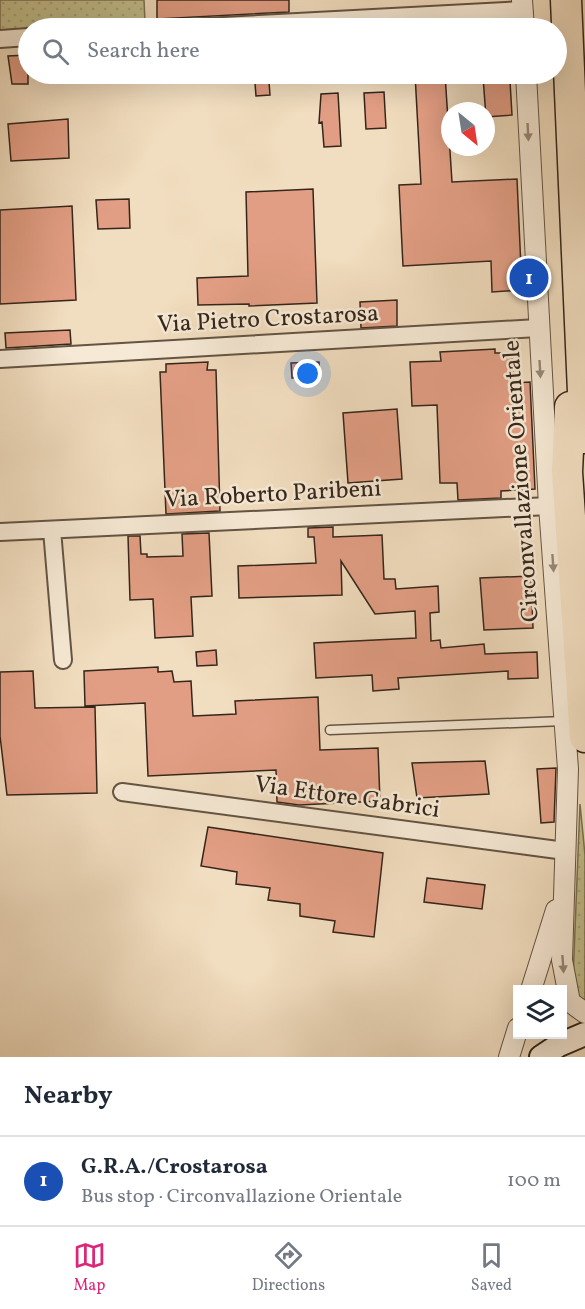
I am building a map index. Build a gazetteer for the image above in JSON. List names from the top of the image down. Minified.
{"streets":{"street":["Via Pietro Crostarosa","Circonvallazione Orientale","Via Roberto Paribeni","Via Ettore Gabrici"]},"crossings":[["Via Pietro Crostarosa","Circonvallazione Orientale"],["Circonvallazione Orientale","Via Roberto Paribeni"],["Circonvallazione Orientale","Via Ettore Gabrici"]],"one_way":["Circonvallazione Orientale"],"north":"bottom right","page":{"search":"Search here","pins":"1","heading":"Nearby","list":[{"mark":"1","name":"G.R.A./Crostarosa","note":"Bus stop · Circonvallazione Orientale","value":"100 m"}],"nav":["Map","Directions","Saved"]}}
